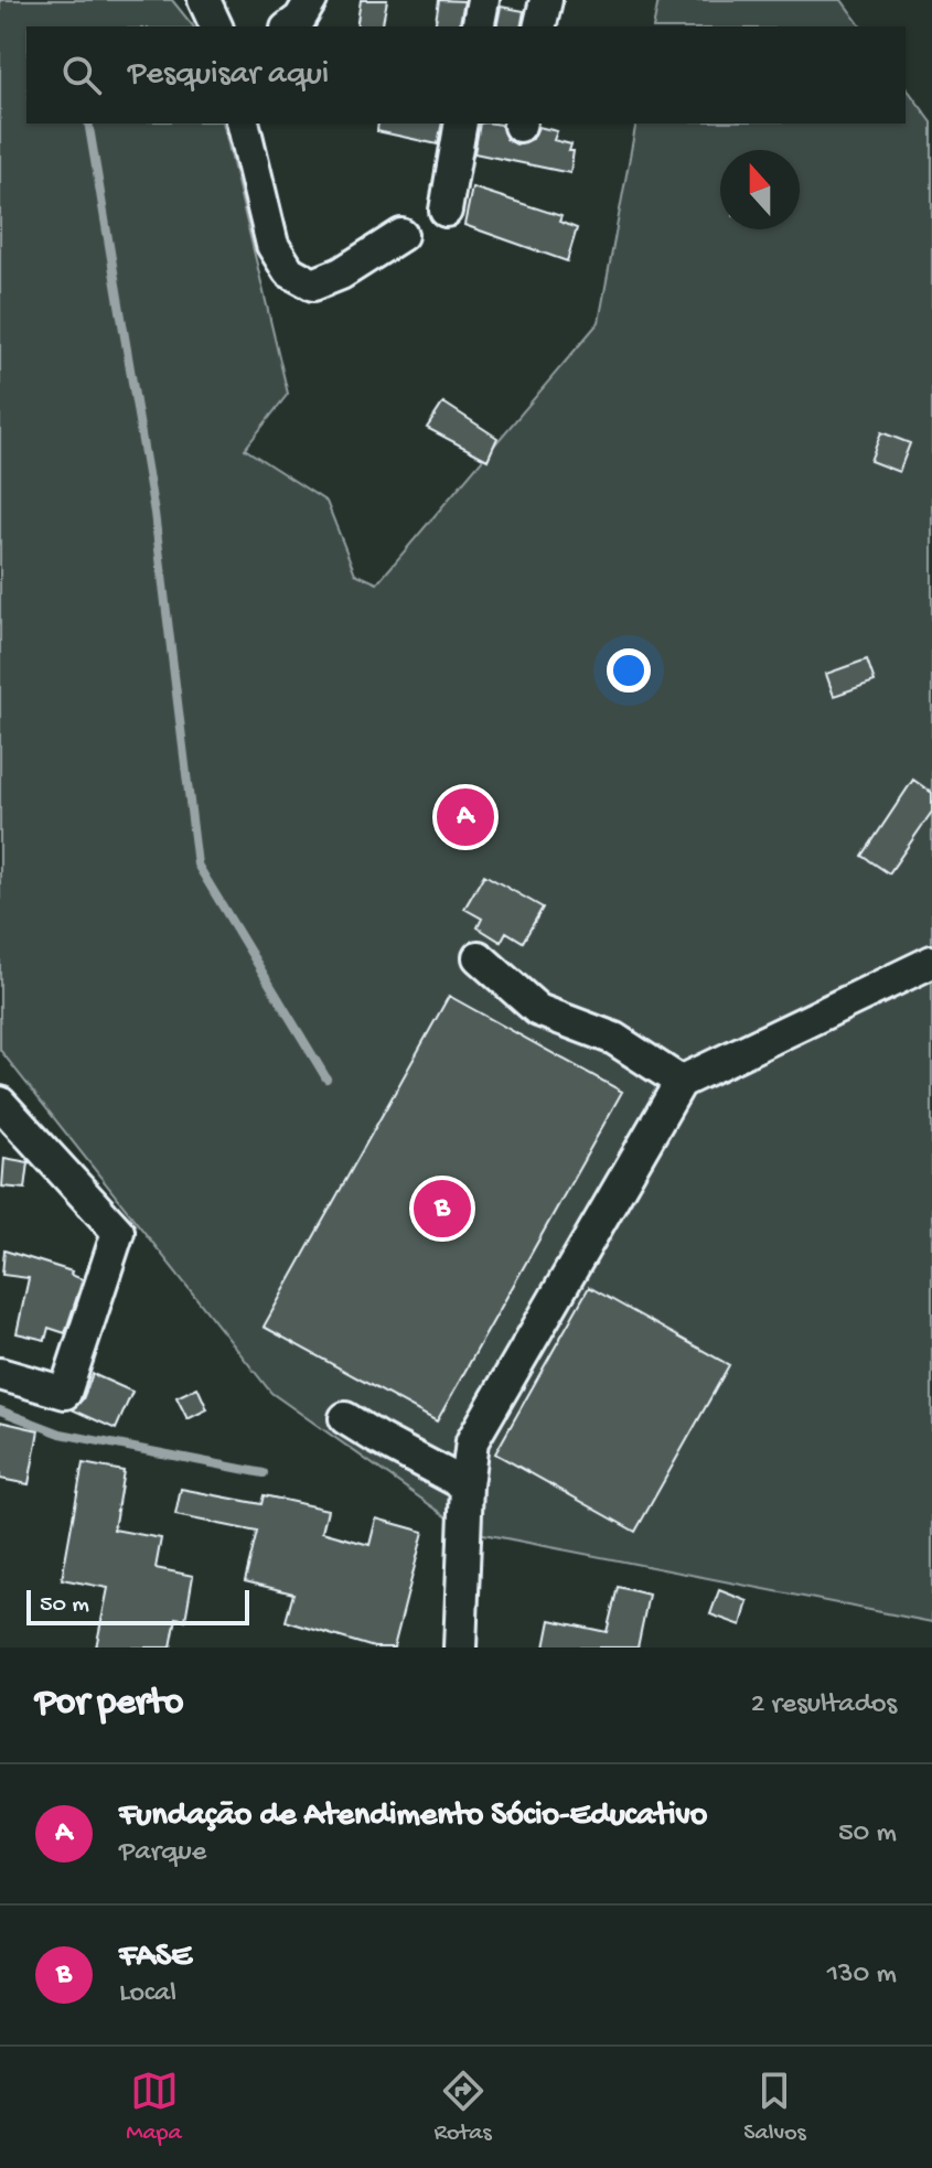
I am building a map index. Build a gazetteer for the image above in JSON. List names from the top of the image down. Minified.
{"scale_bar":"50 m","north":"top","page":{"search":"Pesquisar aqui","pins":["A","B"],"scale":"50 m","heading":["Por perto","2 resultados"],"list":[{"mark":"A","name":"Fundação de Atendimento Sócio-Educativo","note":"Parque","value":"50 m"},{"mark":"B","name":"FASE","note":"Local","value":"130 m"}],"nav":["Mapa","Rotas","Salvos"]}}
